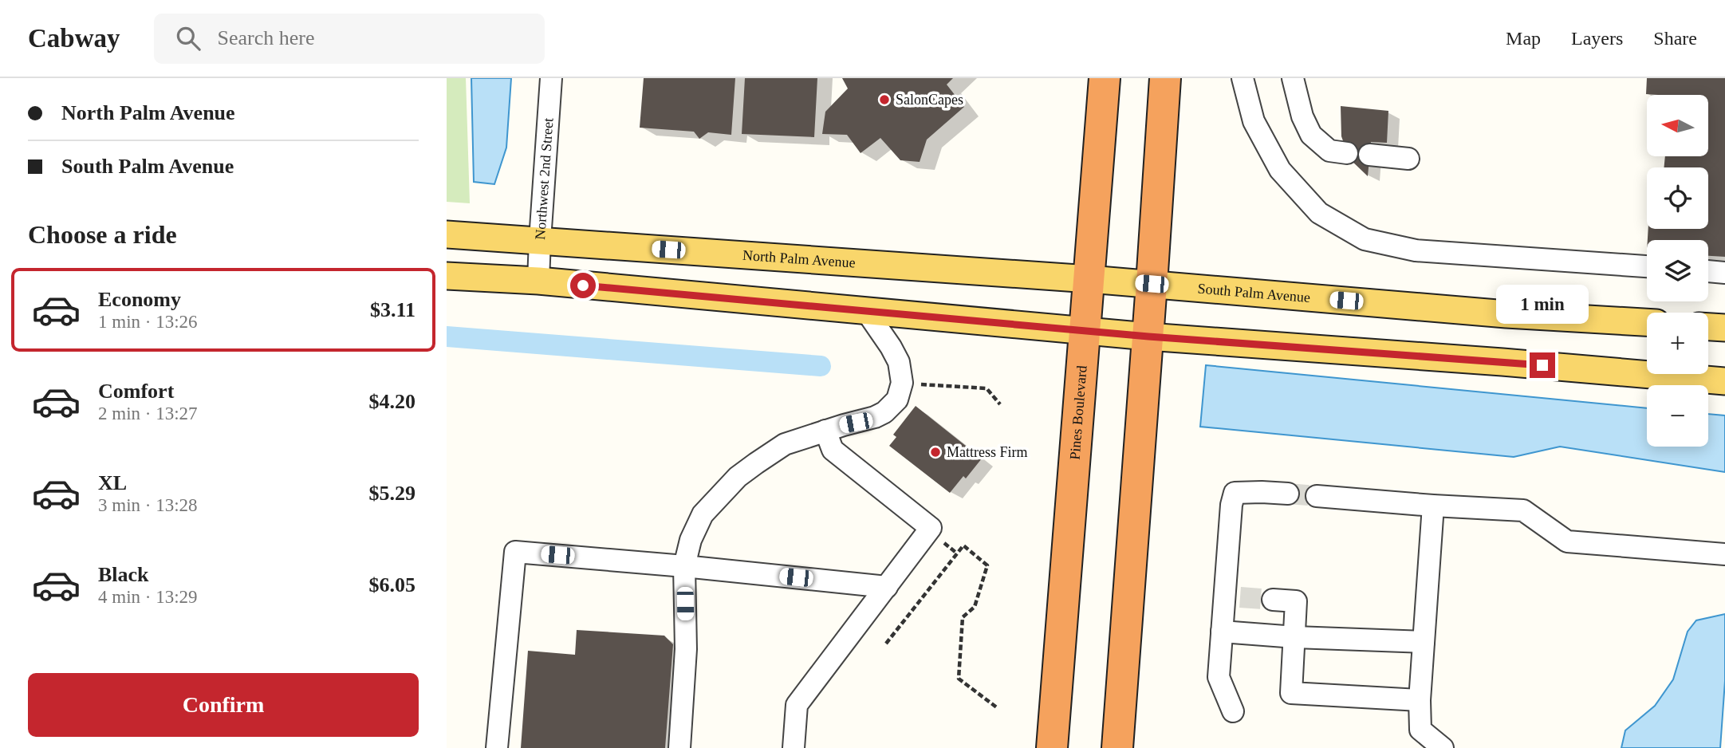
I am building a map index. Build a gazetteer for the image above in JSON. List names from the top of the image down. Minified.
{"streets":{"highway":["Pines Boulevard"],"main road":["North Palm Avenue","South Palm Avenue"],"street":["Northwest 2nd Street"]},"crossings":[["Northwest 2nd Street","North Palm Avenue"],["North Palm Avenue","South Palm Avenue"],["North Palm Avenue","Pines Boulevard"]],"places":["SalonCapes","Mattress Firm"],"north":"left","page":{"header":"Cabway","search":"Search here","nav":["Map","Layers","Share"],"banner":["North Palm Avenue","South Palm Avenue"],"map_buttons":["+","−"],"heading":"Choose a ride","list":[{"name":"Economy","note":"1 min · 13:26","value":"$3.11"},{"name":"Comfort","note":"2 min · 13:27","value":"$4.20"},{"name":"XL","note":"3 min · 13:28","value":"$5.29"},{"name":"Black","note":"4 min · 13:29","value":"$6.05"}],"bubble":"1 min","buttons":"Confirm"}}
